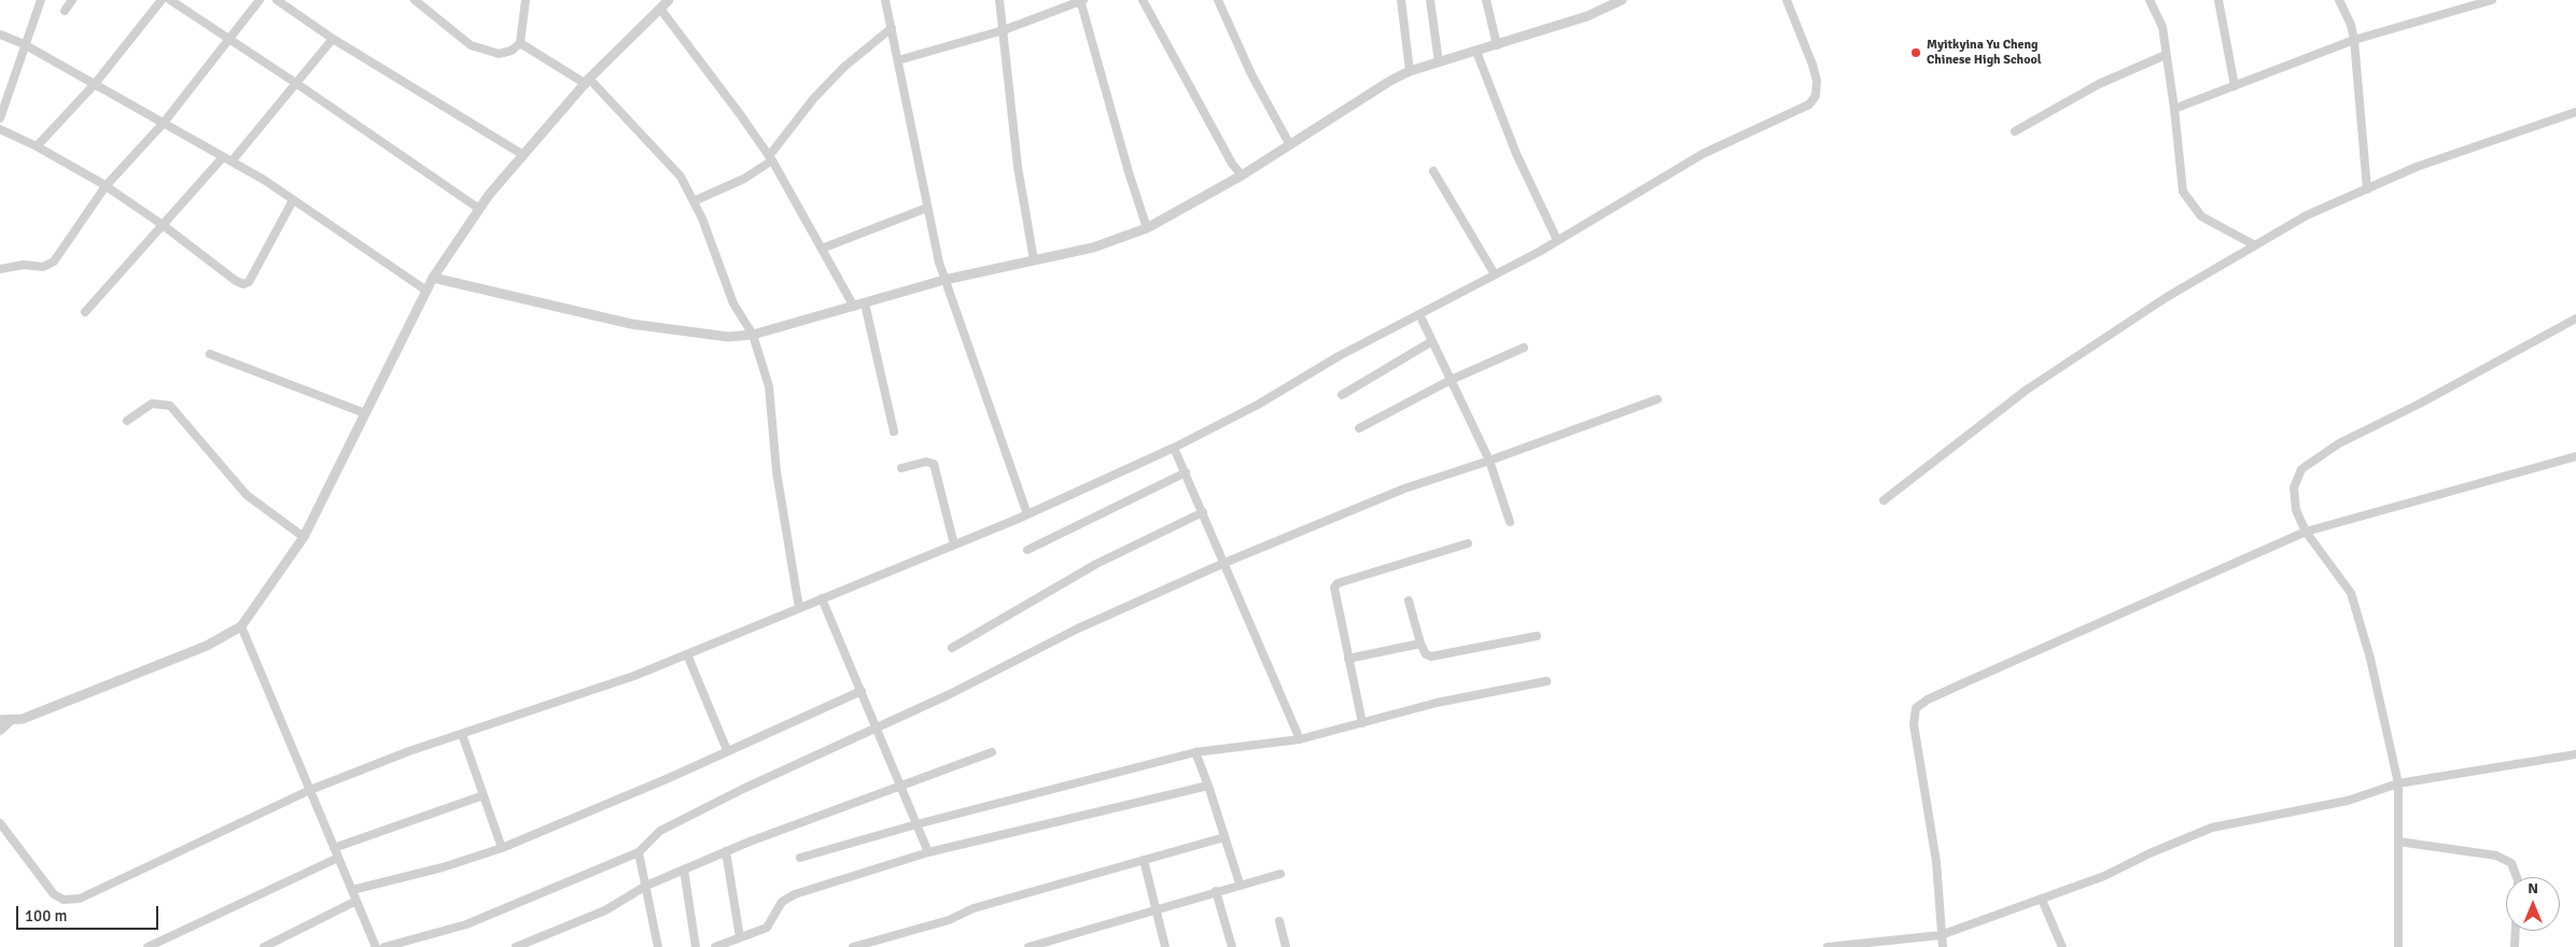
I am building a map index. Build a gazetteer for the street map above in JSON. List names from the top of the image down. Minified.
{"places":["Myitkyina Yu Cheng Chinese High School"],"scale_bar":"100 m","north":"top"}
